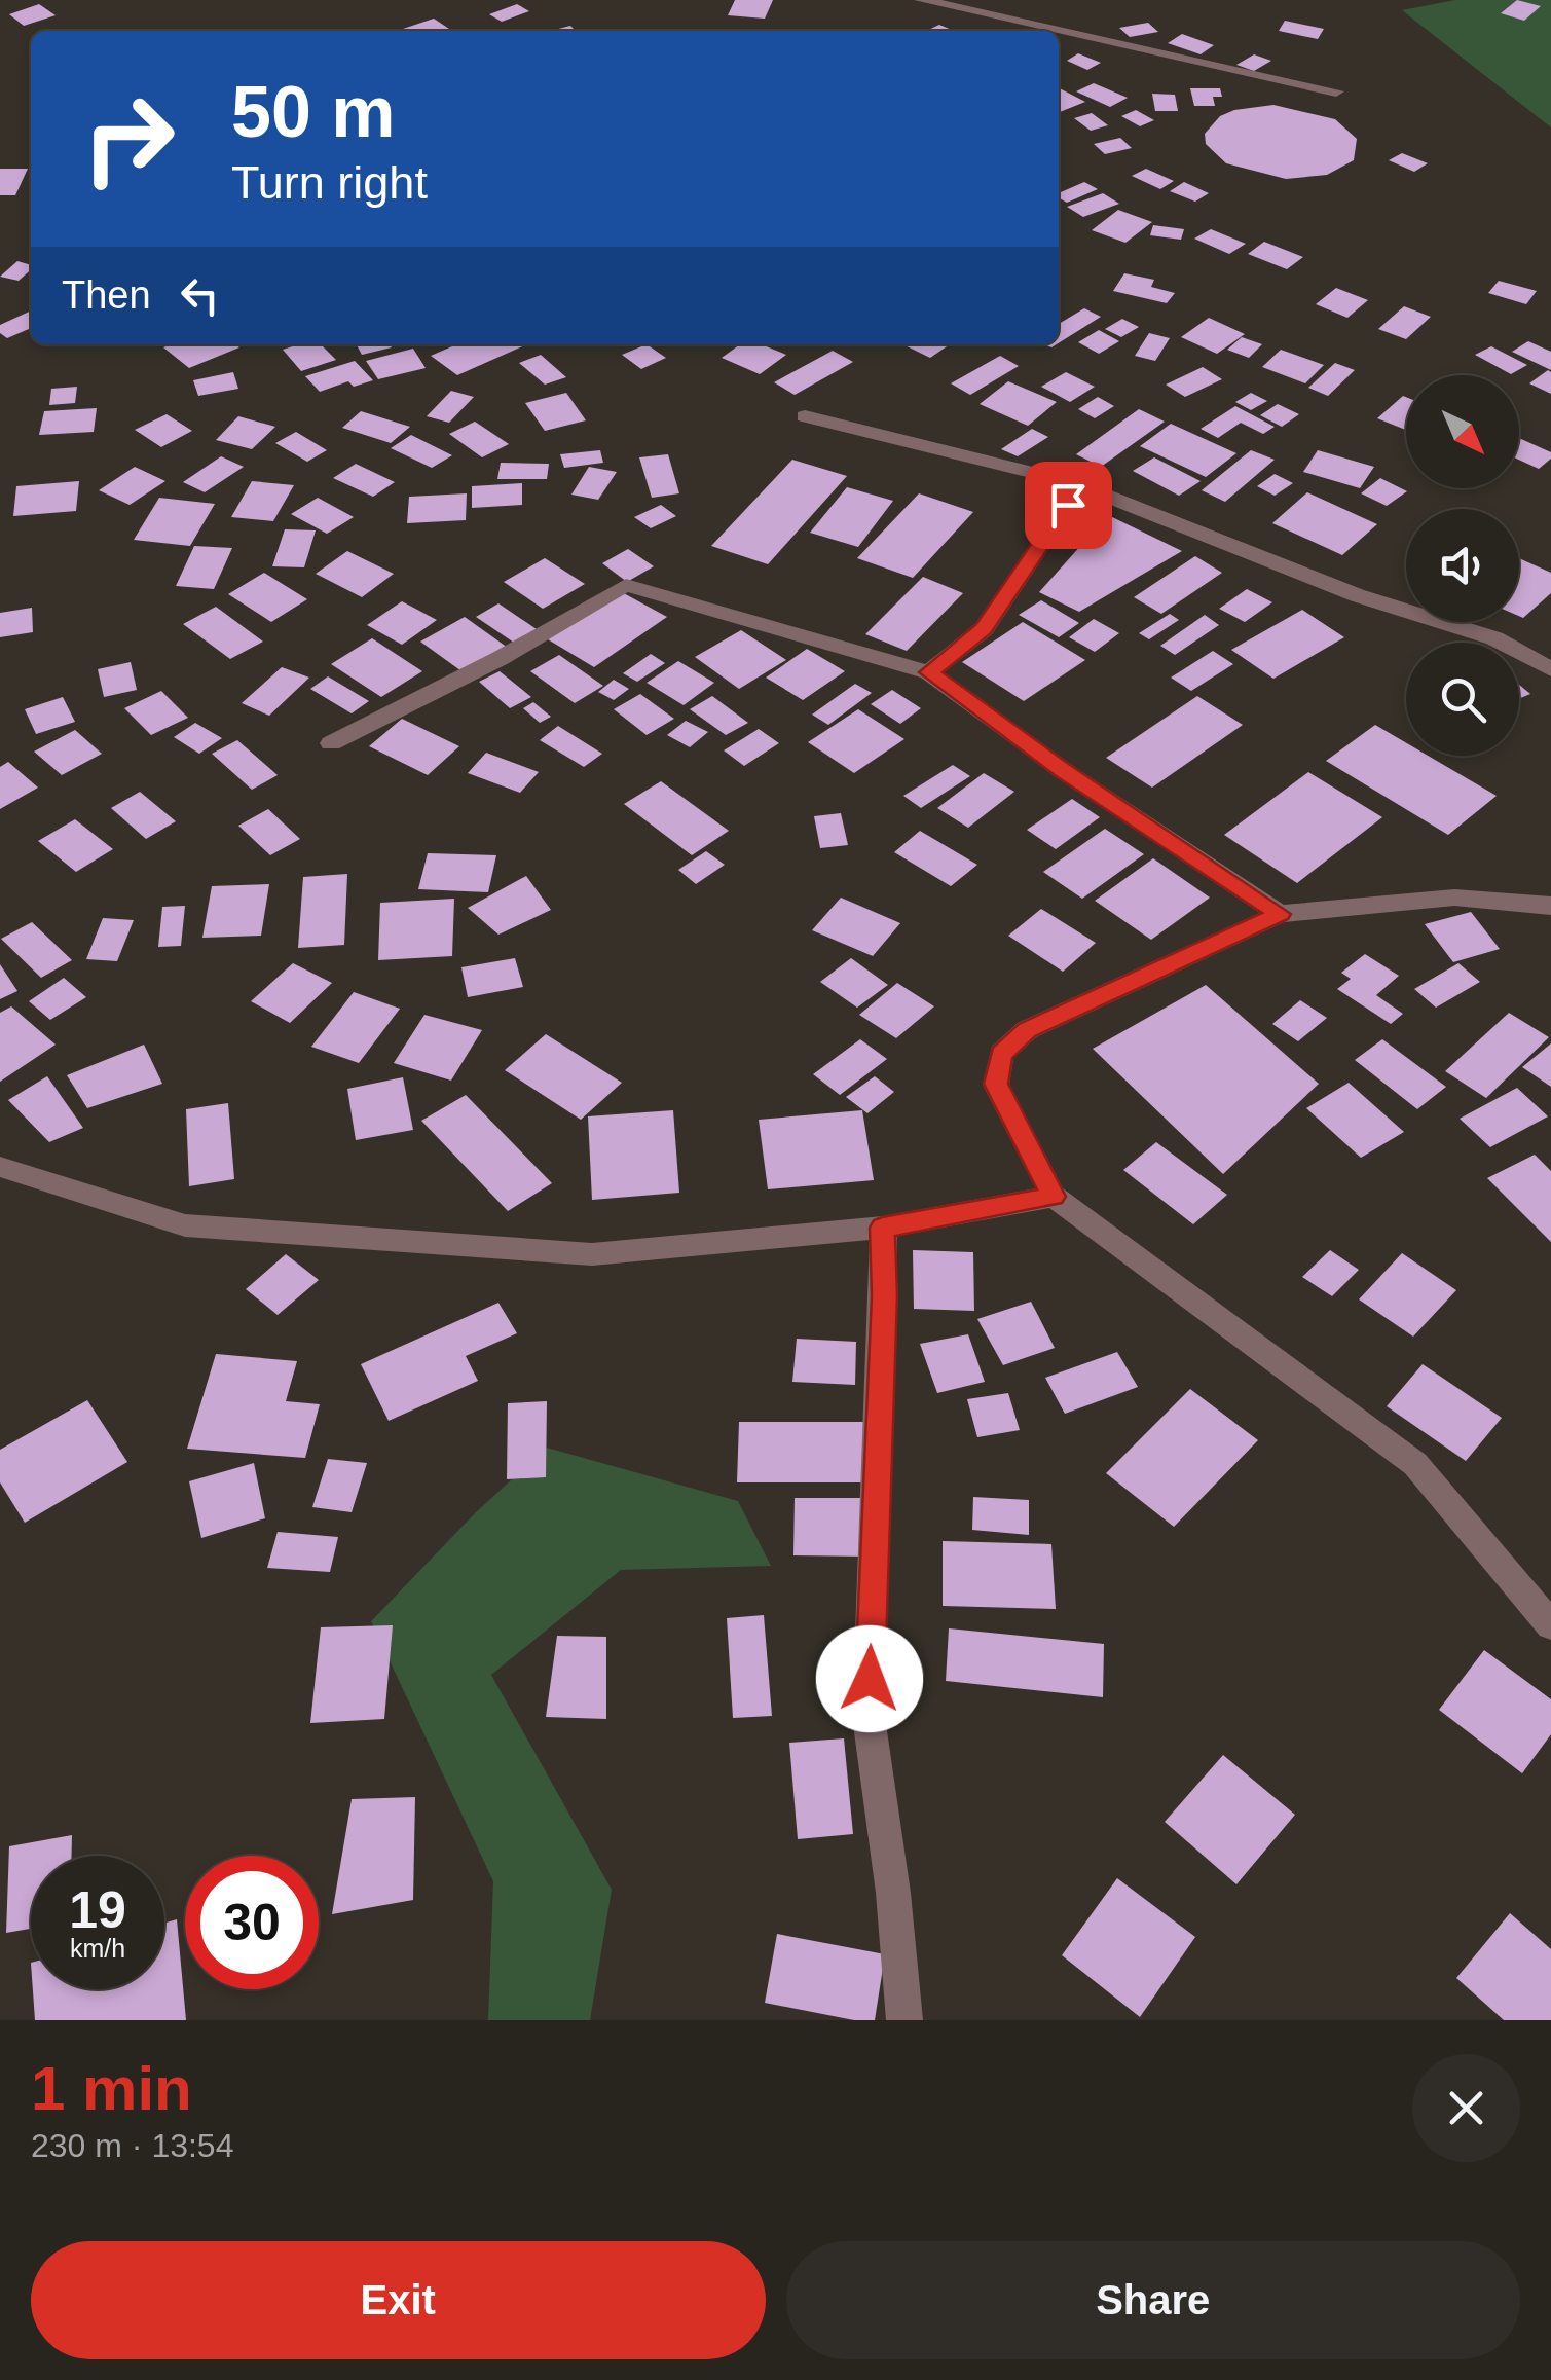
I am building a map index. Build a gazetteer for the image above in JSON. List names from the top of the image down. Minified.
{"north":"bottom right","page":{"turn":["50 m","Turn right"],"then":"Then","speed":"19 km/h","limit":"30","heading":["1 min","230 m · 13:54"],"buttons":["Exit","Share"]}}
